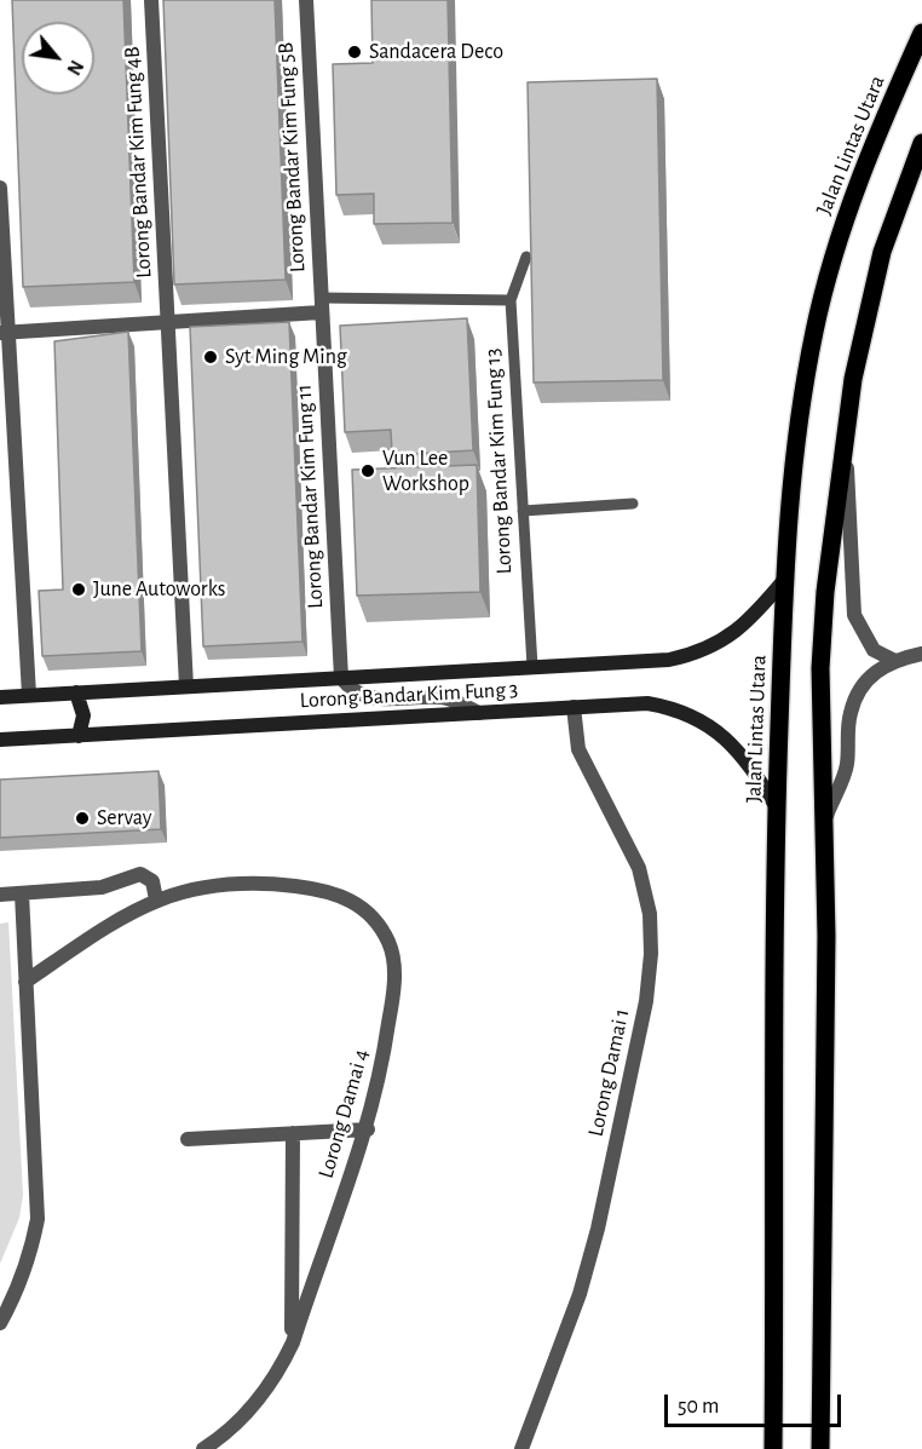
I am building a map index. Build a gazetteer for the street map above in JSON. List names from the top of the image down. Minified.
{"streets":{"main road":["Jalan Lintas Utara","Lorong Bandar Kim Fung 3"],"street":["Lorong Bandar Kim Fung 5B","Lorong Bandar Kim Fung 4B","Lorong Bandar Kim Fung 11","Lorong Damai 1","Lorong Damai 4"],"lane":["Lorong Bandar Kim Fung 13"]},"crossings":[["Jalan Lintas Utara","Lorong Bandar Kim Fung 3"],["Lorong Bandar Kim Fung 5B","Lorong Bandar Kim Fung 11"],["Lorong Bandar Kim Fung 4B","Lorong Bandar Kim Fung 3"],["Lorong Bandar Kim Fung 13","Lorong Bandar Kim Fung 3"],["Lorong Bandar Kim Fung 11","Lorong Bandar Kim Fung 3"],["Lorong Bandar Kim Fung 3","Lorong Damai 1"]],"places":["Sandacera Deco","Syt Ming Ming","Vun Lee Workshop","June Autoworks","Servay"],"scale_bar":"50 m","north":"bottom right"}
